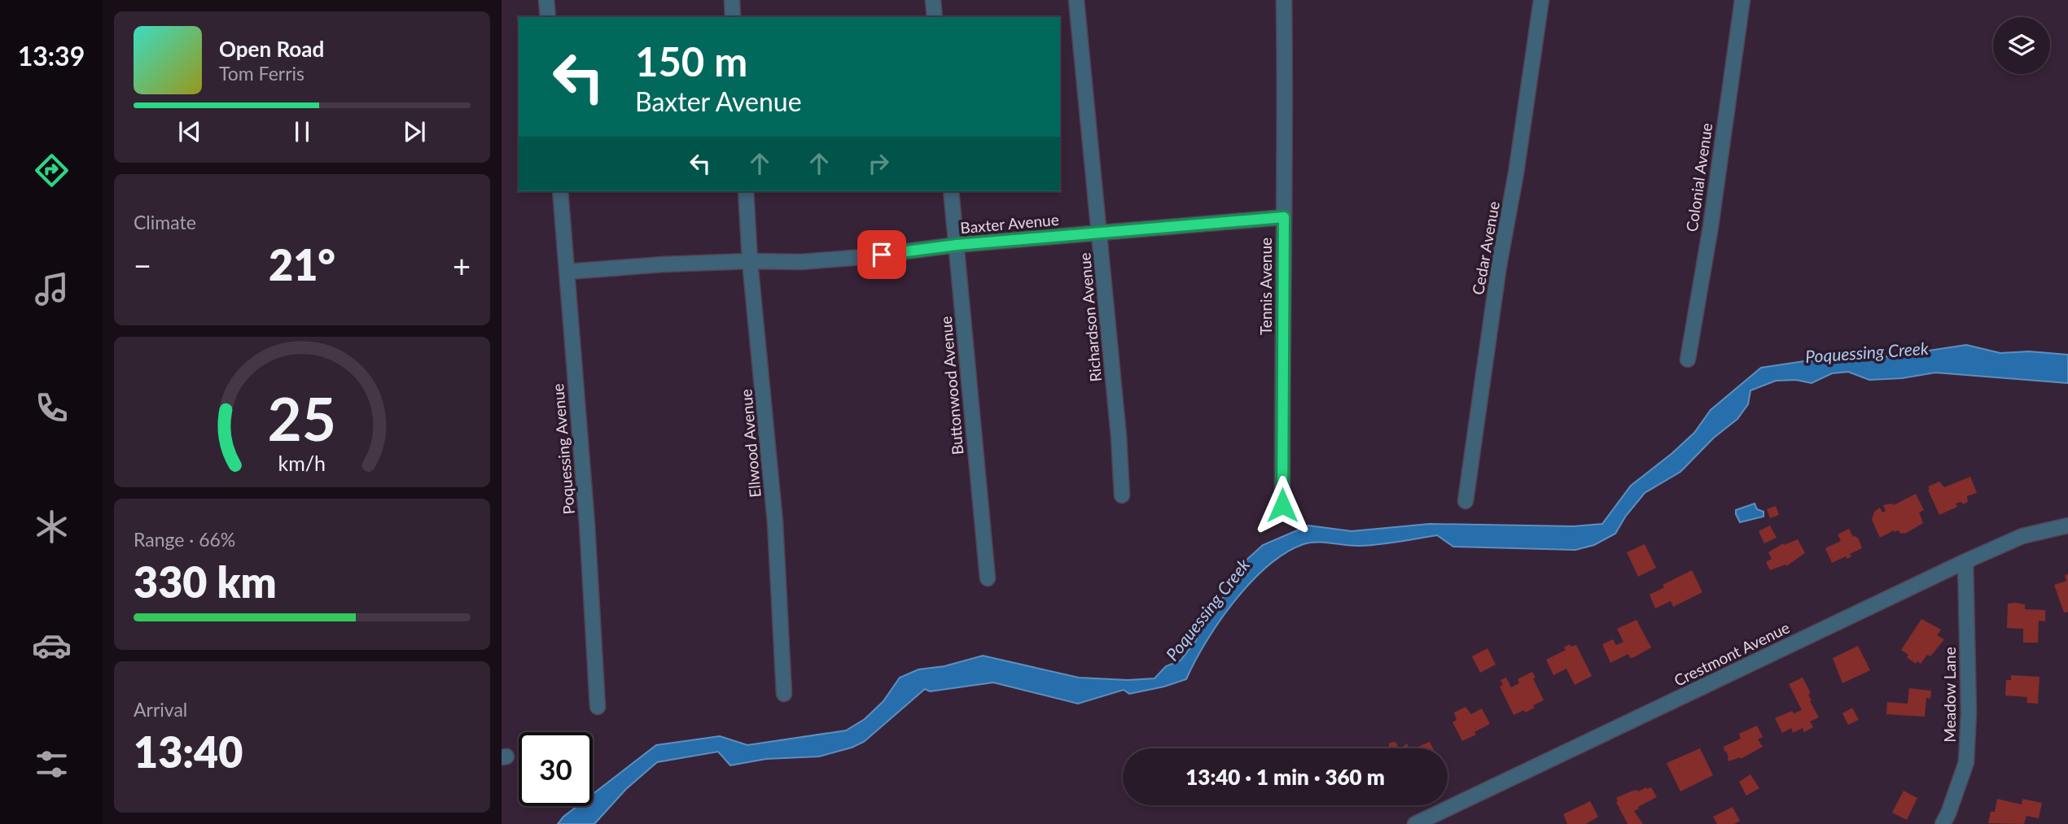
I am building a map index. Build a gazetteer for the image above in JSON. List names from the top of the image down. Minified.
{"streets":{"street":["Colonial Avenue","Baxter Avenue","Cedar Avenue","Tennis Avenue","Richardson Avenue","Buttonwood Avenue","Ellwood Avenue","Poquessing Avenue","Crestmont Avenue","Meadow Lane"]},"crossings":[["Baxter Avenue","Tennis Avenue"],["Baxter Avenue","Richardson Avenue"],["Baxter Avenue","Buttonwood Avenue"],["Baxter Avenue","Ellwood Avenue"],["Baxter Avenue","Poquessing Avenue"],["Crestmont Avenue","Meadow Lane"]],"water":["Poquessing Creek"],"page":{"tabs":"13:39","turn":["150 m","Baxter Avenue"],"song":["Open Road","Tom Ferris"],"tile":["Climate",["Range · 66%","330 km"],["Arrival","13:40"]],"heat":["−","21°","+"],"limit":"30","trip":"13:40 · 1 min · 360 m","gauge":["25","km/h"]}}
